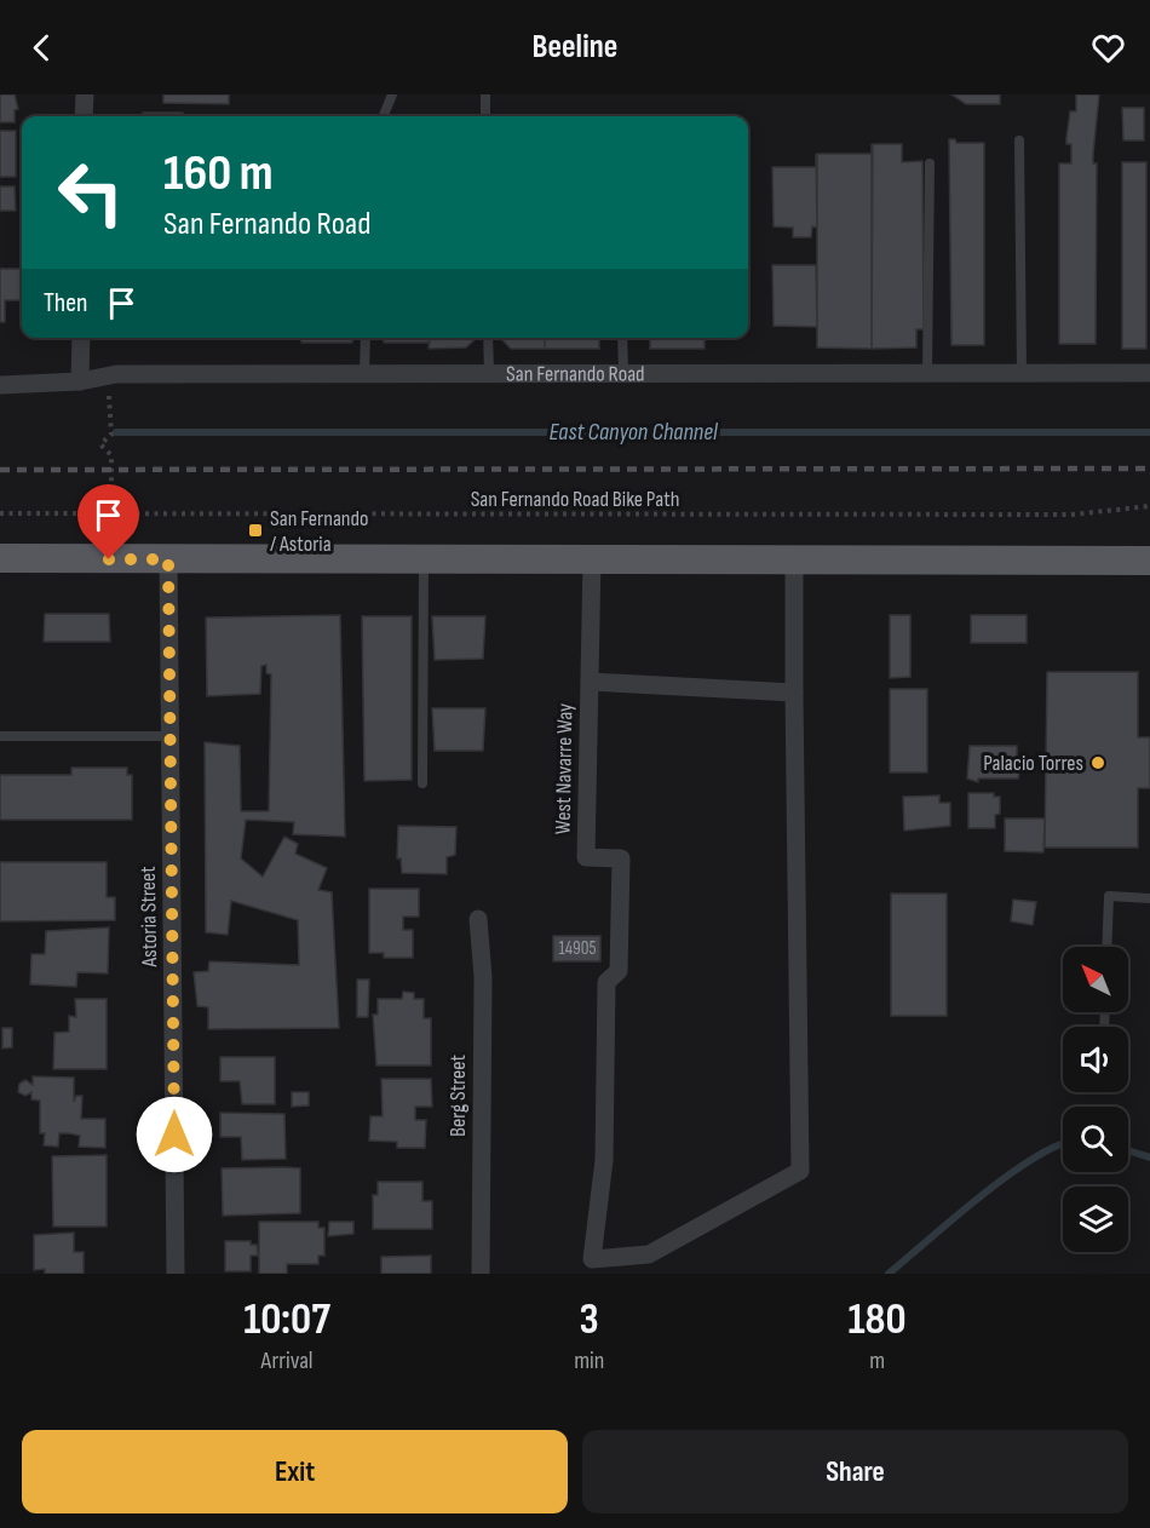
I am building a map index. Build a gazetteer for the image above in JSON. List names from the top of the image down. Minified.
{"streets":{"street":["San Fernando Road","West Navarre Way","Astoria Street","Berg Street"],"path":["San Fernando Road Bike Path"]},"water":["East Canyon Channel"],"places":{"transit":["San Fernando / Astoria"],"other":["Palacio Torres"]},"house_numbers":["14905"],"north":"top left","page":{"header":"Beeline","turn":["160 m","San Fernando Road"],"then":"Then","eta":["10:07","Arrival","3","min","180","m"],"buttons":["Exit","Share"]}}
